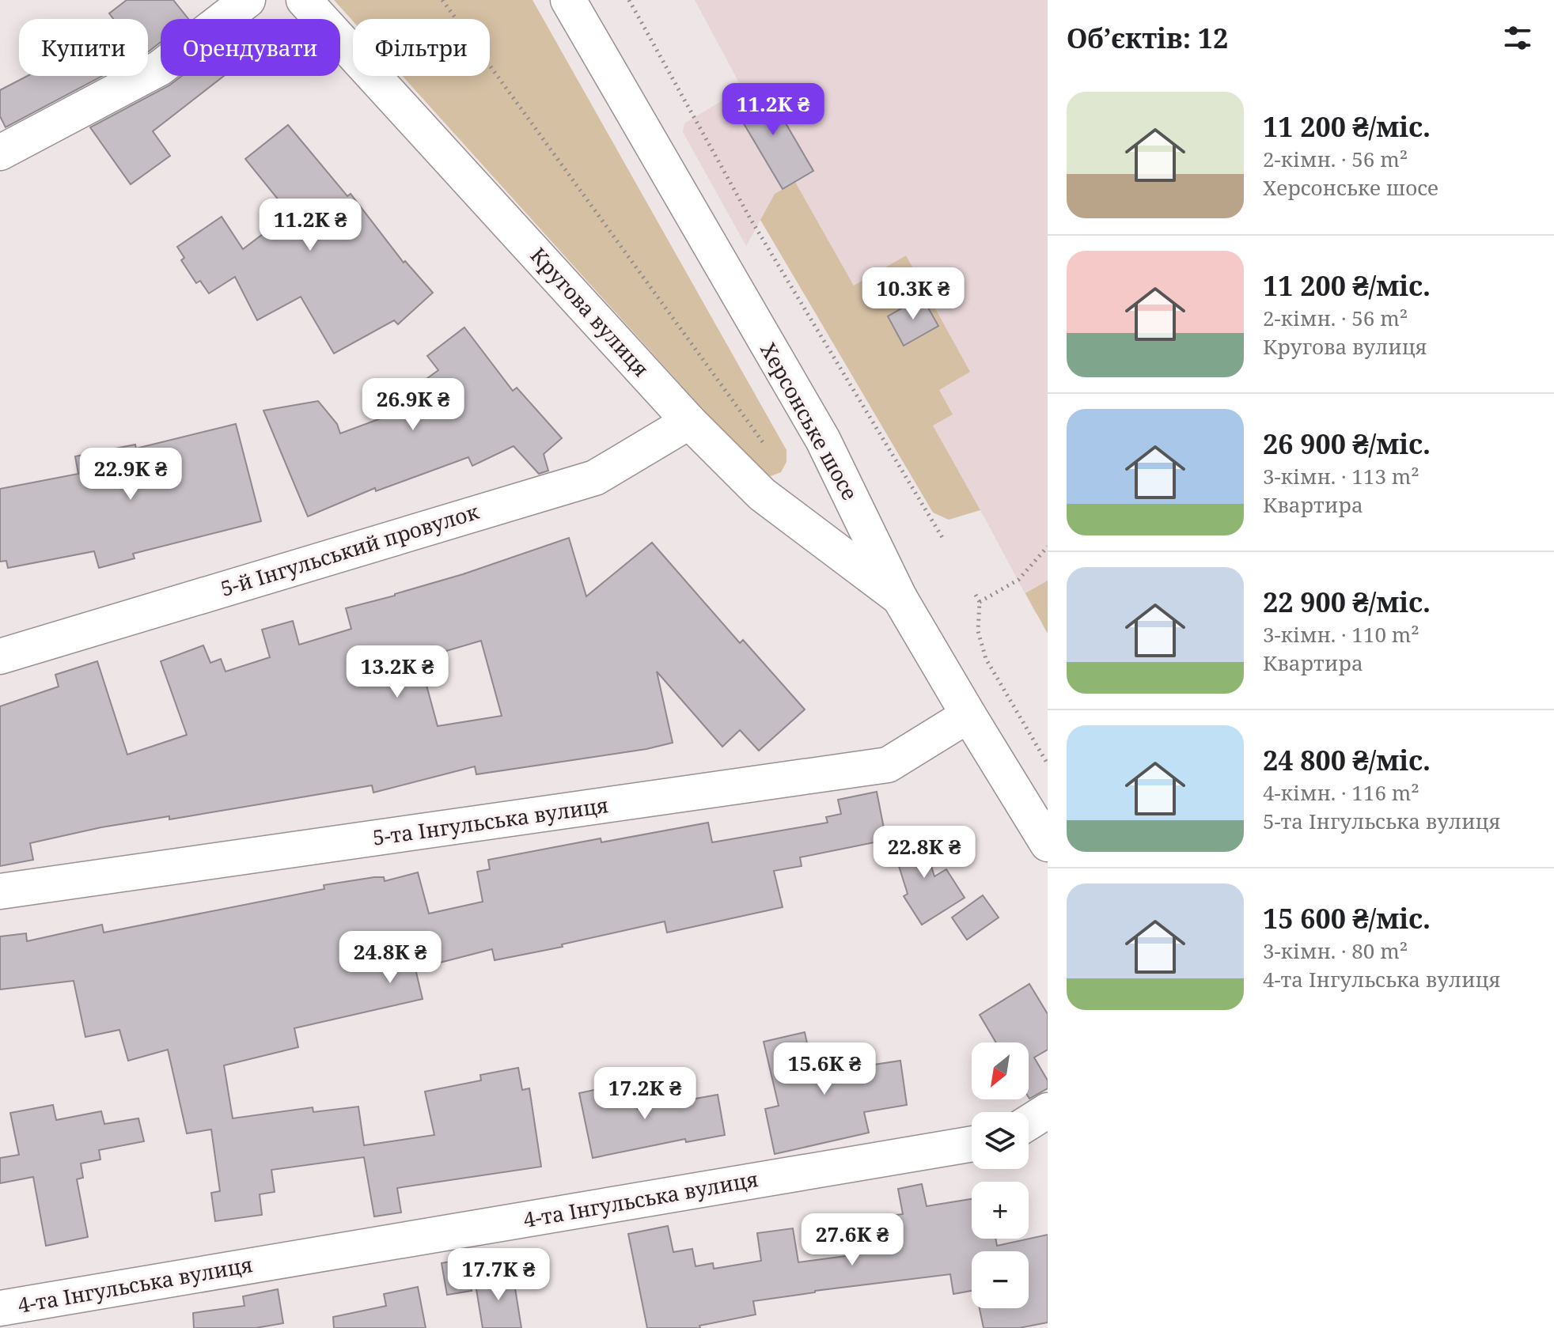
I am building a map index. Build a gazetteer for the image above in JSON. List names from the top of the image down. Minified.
{"streets":{"street":["Кругова вулиця","Херсонське шосе","5-й Інгульський провулок","5-та Інгульська вулиця","4-та Інгульська вулиця"]},"crossings":[["Кругова вулиця","Херсонське шосе"],["Кругова вулиця","5-й Інгульський провулок"],["Херсонське шосе","5-та Інгульська вулиця"]],"north":"bottom left","page":{"heading":"Об’єктів: 12","chip":["Купити","Орендувати","Фільтри"],"list":[{"name":"11 200 ₴/міс.","note":"2-кімн. · 56 m² · Херсонське шосе"},{"name":"11 200 ₴/міс.","note":"2-кімн. · 56 m² · Кругова вулиця"},{"name":"26 900 ₴/міс.","note":"3-кімн. · 113 m² · Квартира"},{"name":"22 900 ₴/міс.","note":"3-кімн. · 110 m² · Квартира"},{"name":"24 800 ₴/міс.","note":"4-кімн. · 116 m² · 5-та Інгульська вулиця"},{"name":"15 600 ₴/міс.","note":"3-кімн. · 80 m² · 4-та Інгульська вулиця"}],"price":["11.2K ₴","11.2K ₴","10.3K ₴","26.9K ₴","22.9K ₴","13.2K ₴","22.8K ₴","24.8K ₴","15.6K ₴","17.2K ₴","27.6K ₴","17.7K ₴"],"map_buttons":["+","−"]}}
